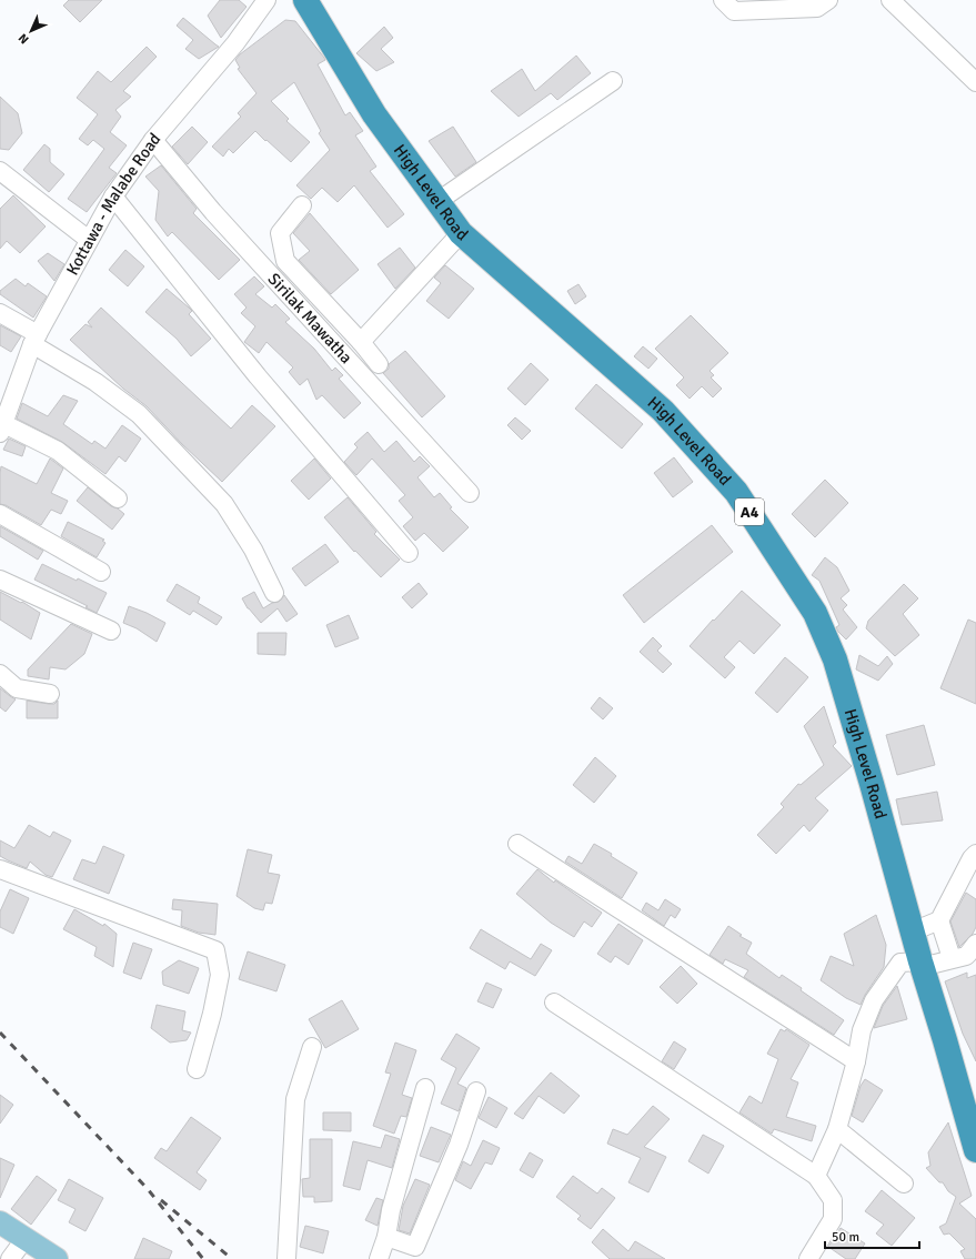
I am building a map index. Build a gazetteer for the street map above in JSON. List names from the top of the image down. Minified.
{"streets":{"highway":["High Level Road","A4"],"street":["Kottawa - Malabe Road","Sirilak Mawatha"]},"crossings":[["Kottawa - Malabe Road","Sirilak Mawatha"]],"scale_bar":"50 m","north":"bottom left"}
